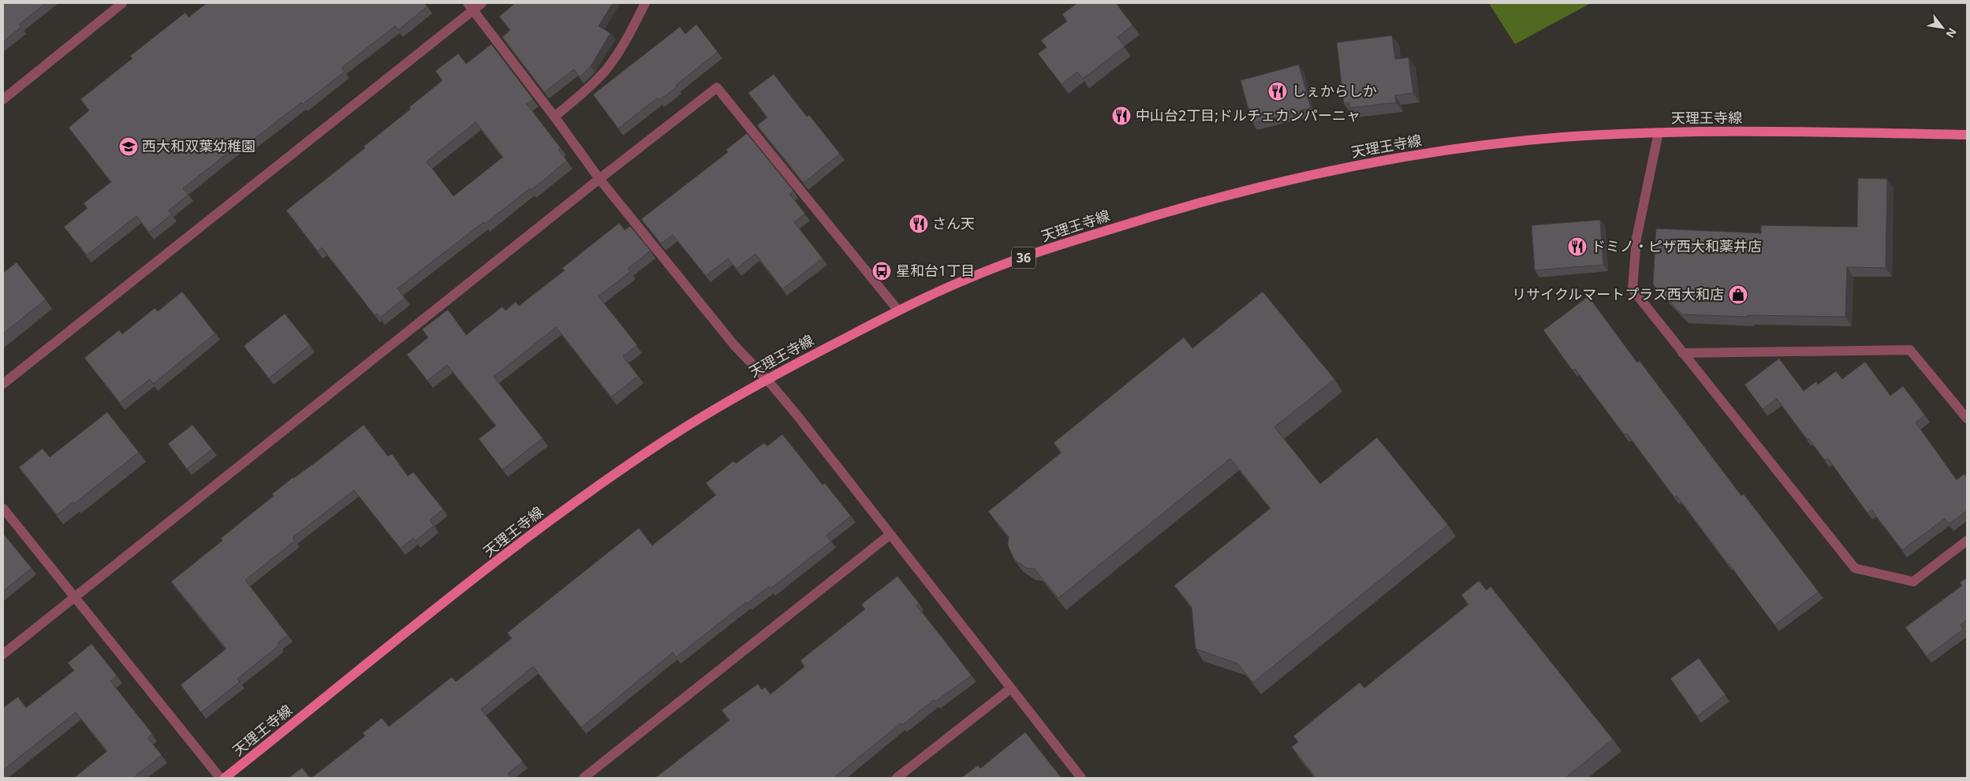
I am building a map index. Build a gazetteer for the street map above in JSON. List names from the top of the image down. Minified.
{"streets":{"main road":["天理王寺線","36"]},"places":{"restaurant":["しぇからしか","中山台2丁目;ドルチェカンパーニャ","さん天","ドミノ・ピザ西大和薬井店"],"school or university":["西大和双葉幼稚園"],"bus stop":["星和台1丁目"],"shop":["リサイクルマートプラス西大和店"]},"north":"bottom right"}
